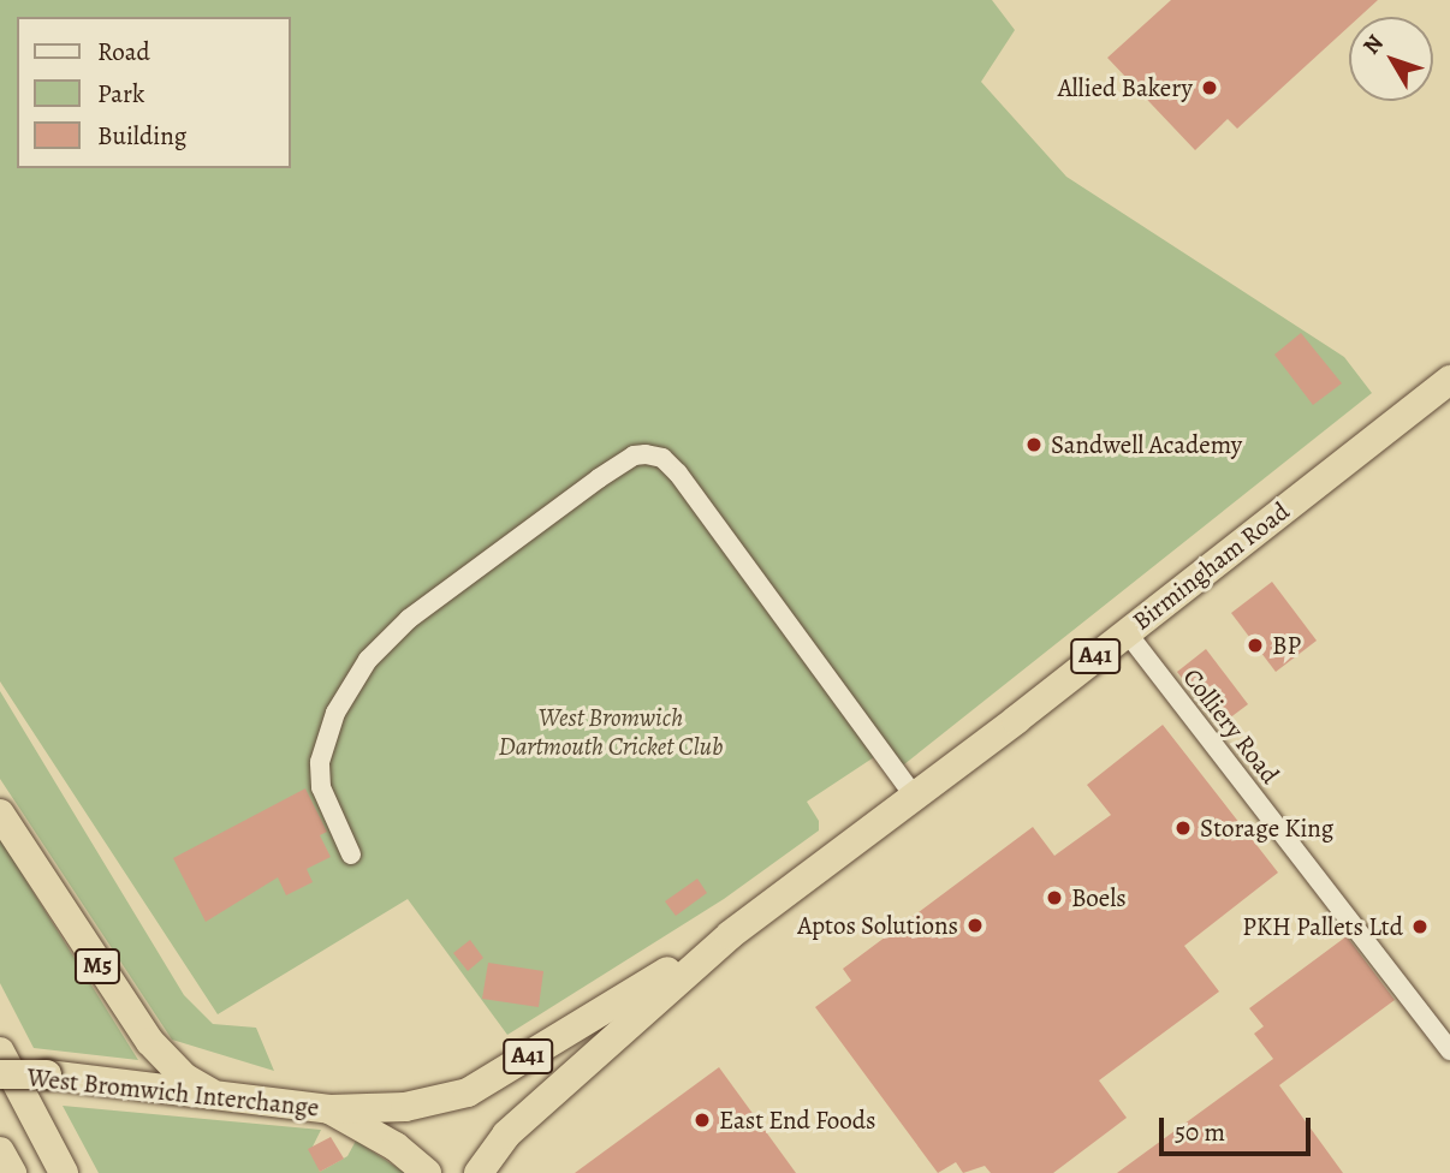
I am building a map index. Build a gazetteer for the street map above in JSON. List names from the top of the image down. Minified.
{"streets":{"highway":["Birmingham Road","A41","M5","West Bromwich Interchange"],"street":["Colliery Road"]},"crossings":[["Birmingham Road","Colliery Road"],["Birmingham Road","West Bromwich Interchange"],["M5","West Bromwich Interchange"]],"parks":["West Bromwich Dartmouth Cricket Club"],"places":["Allied Bakery","Sandwell Academy","BP","Storage King","Boels","Aptos Solutions","PKH Pallets Ltd","East End Foods"],"legend":["Road","Park","Building"],"scale_bar":"50 m","north":"top left"}
